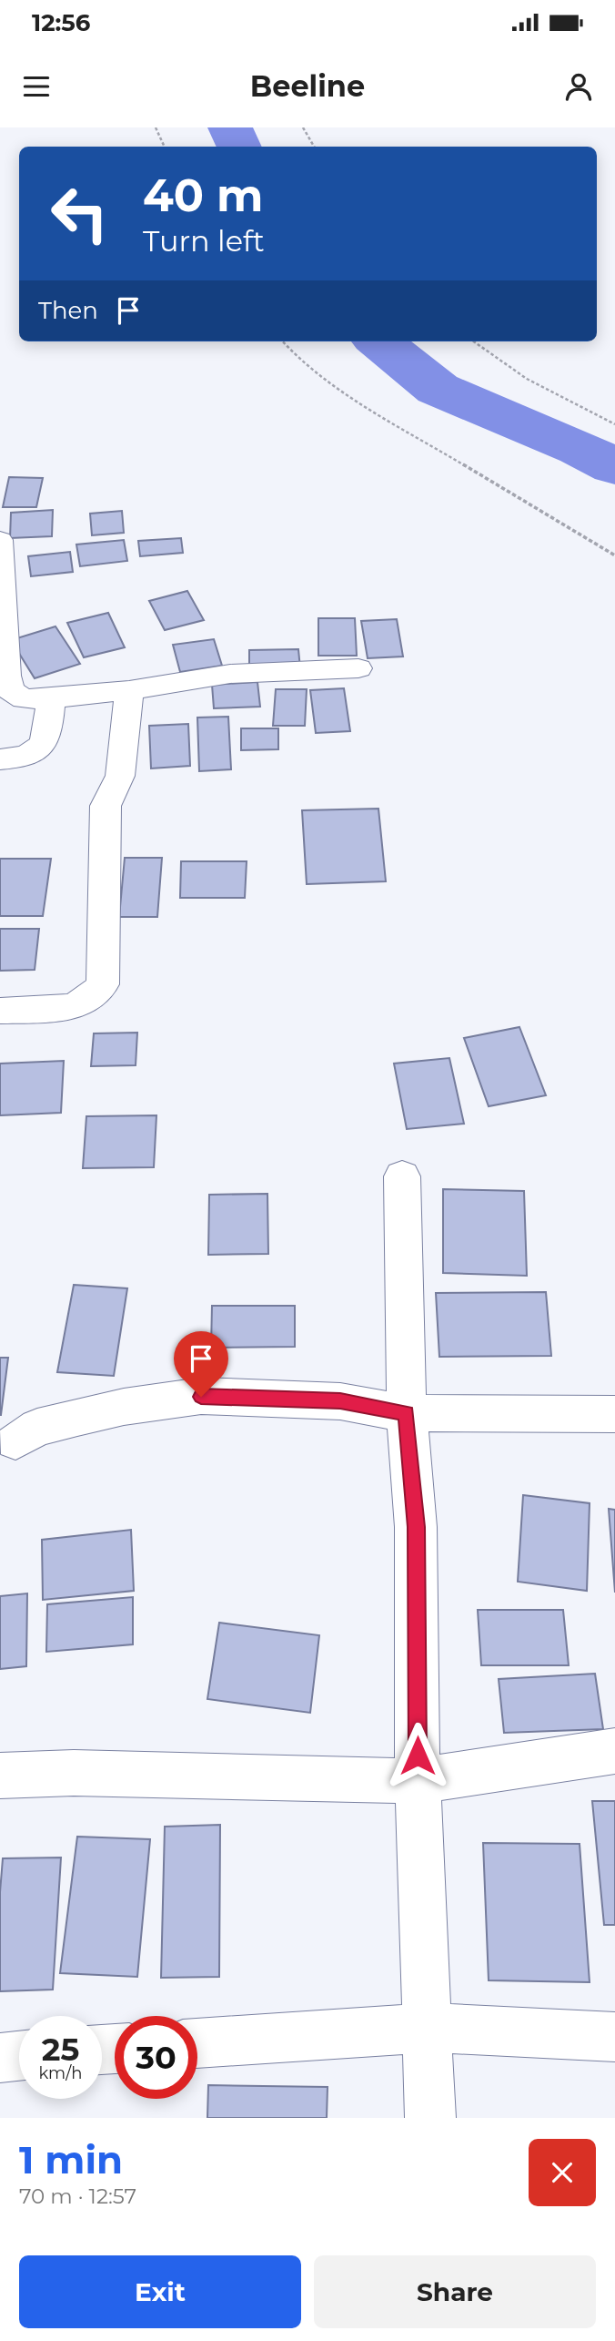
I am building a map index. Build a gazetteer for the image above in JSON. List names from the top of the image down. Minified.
{"page":{"status":"12:56","header":"Beeline","turn":["40 m","Turn left"],"then":"Then","speed":"25 km/h","limit":"30","heading":["1 min","70 m · 12:57"],"buttons":["Exit","Share"]}}
